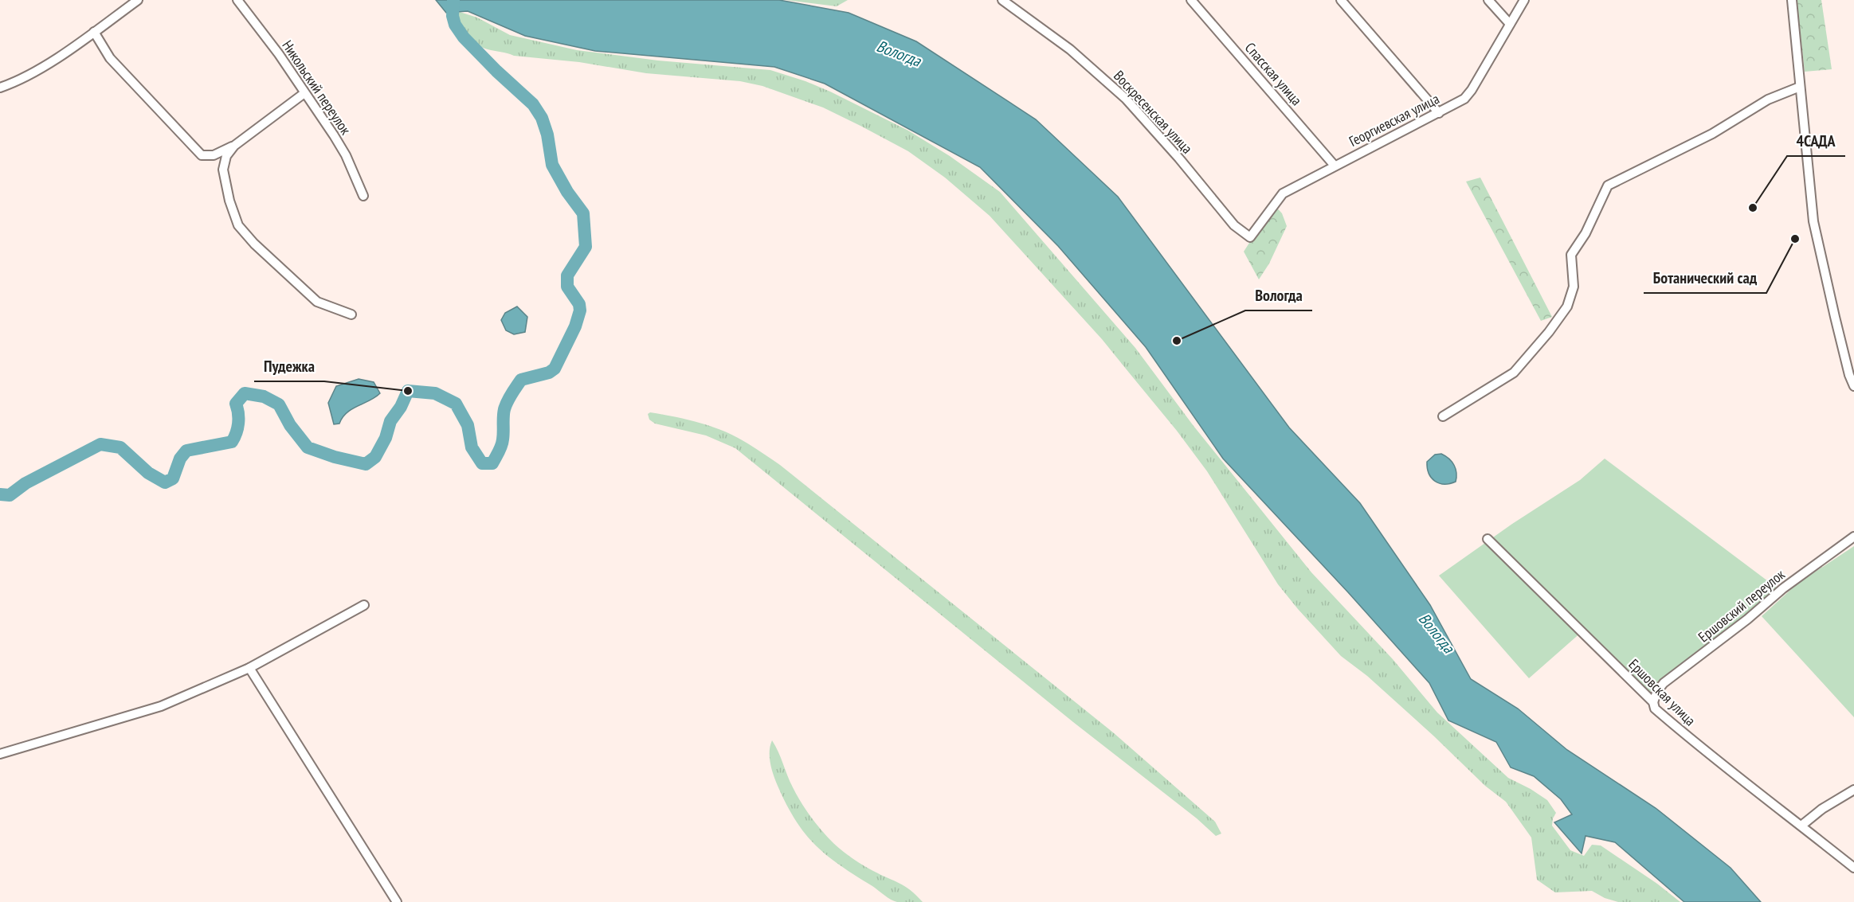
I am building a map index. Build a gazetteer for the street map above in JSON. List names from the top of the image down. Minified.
{"streets":{"street":["Спасская улица","Никольский переулок","Воскресенская улица","Георгиевская улица","Ершовский переулок","Ершовская улица"]},"crossings":[["Спасская улица","Георгиевская улица"],["Воскресенская улица","Георгиевская улица"],["Ершовский переулок","Ершовская улица"]],"water":["Вологда"],"places":["4САДА","Ботанический сад","Вологда","Пудежка"]}
